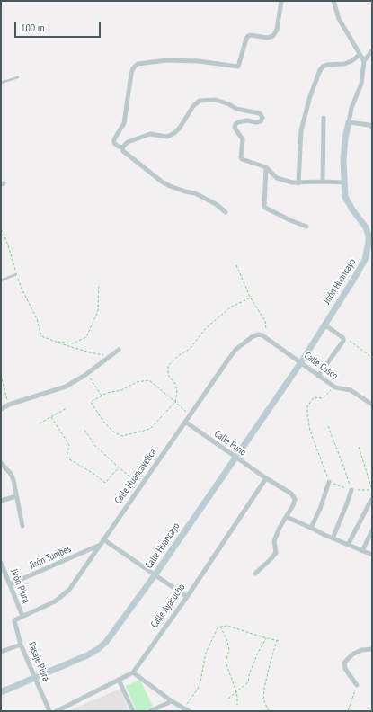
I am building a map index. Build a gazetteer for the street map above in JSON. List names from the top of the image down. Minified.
{"streets":{"street":["Jirón Huancayo","Calle Cusco","Calle Puno","Calle Huancavelica","Calle Huancayo","Jirón Tumbes","Jirón Piura","Calle Ayacucho","Pasaje Piura"]},"crossings":[["Jirón Huancayo","Calle Cusco"],["Jirón Huancayo","Calle Huancayo"],["Calle Cusco","Calle Huancavelica"],["Calle Cusco","Calle Huancayo"],["Calle Puno","Calle Huancavelica"],["Calle Puno","Calle Huancayo"],["Calle Puno","Calle Ayacucho"],["Calle Huancavelica","Jirón Tumbes"],["Calle Huancavelica","Jirón Piura"],["Calle Huancavelica","Pasaje Piura"],["Calle Huancayo","Pasaje Piura"],["Jirón Tumbes","Jirón Piura"]],"scale_bar":"100 m"}
